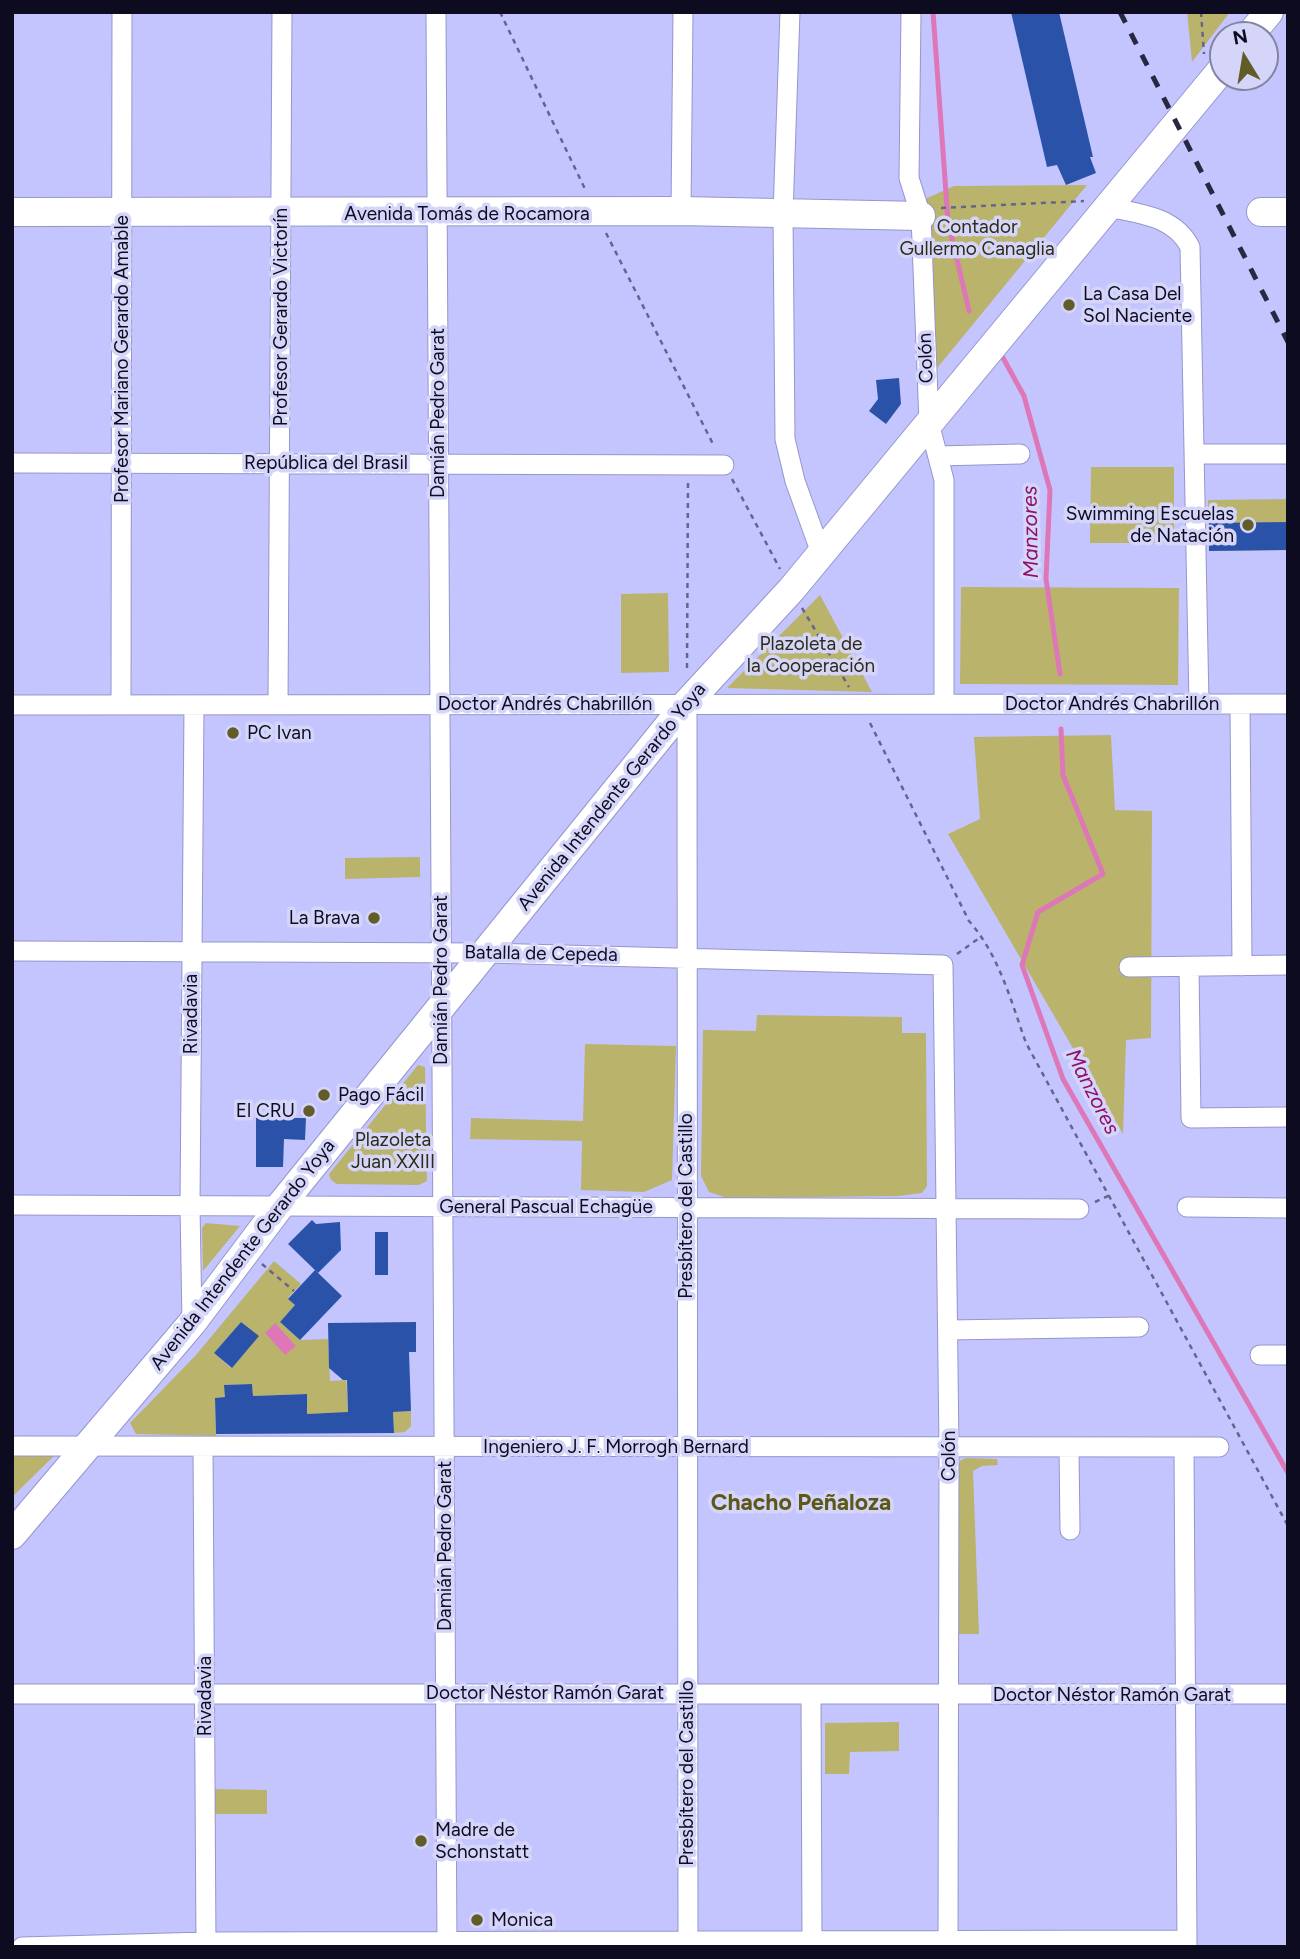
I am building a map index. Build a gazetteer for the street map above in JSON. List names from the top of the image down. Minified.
{"streets":{"main road":["Avenida Tomás de Rocamora","Avenida Intendente Gerardo Yoya"],"street":["Profesor Gerardo Victorín","Colón","Profesor Mariano Gerardo Amable","Damián Pedro Garat","República del Brasil","Doctor Andrés Chabrillón","Batalla de Cepeda","Rivadavia","Presbítero del Castillo","General Pascual Echagüe","Ingeniero J. F. Morrogh Bernard","Doctor Néstor Ramón Garat"]},"crossings":[["Avenida Tomás de Rocamora","Profesor Gerardo Victorín"],["Avenida Tomás de Rocamora","Colón"],["Avenida Tomás de Rocamora","Profesor Mariano Gerardo Amable"],["Avenida Tomás de Rocamora","Damián Pedro Garat"],["Profesor Gerardo Victorín","República del Brasil"],["Profesor Gerardo Victorín","Doctor Andrés Chabrillón"],["Colón","Doctor Andrés Chabrillón"],["Colón","Avenida Intendente Gerardo Yoya"],["Colón","Batalla de Cepeda"],["Colón","General Pascual Echagüe"],["Colón","Ingeniero J. F. Morrogh Bernard"],["Colón","Doctor Néstor Ramón Garat"],["Profesor Mariano Gerardo Amable","República del Brasil"],["Profesor Mariano Gerardo Amable","Doctor Andrés Chabrillón"],["Damián Pedro Garat","República del Brasil"],["Damián Pedro Garat","Doctor Andrés Chabrillón"],["Damián Pedro Garat","Avenida Intendente Gerardo Yoya"],["Damián Pedro Garat","Batalla de Cepeda"],["Damián Pedro Garat","General Pascual Echagüe"],["Damián Pedro Garat","Ingeniero J. F. Morrogh Bernard"],["Damián Pedro Garat","Doctor Néstor Ramón Garat"],["Doctor Andrés Chabrillón","Avenida Intendente Gerardo Yoya"],["Doctor Andrés Chabrillón","Rivadavia"],["Doctor Andrés Chabrillón","Presbítero del Castillo"],["Avenida Intendente Gerardo Yoya","Batalla de Cepeda"],["Avenida Intendente Gerardo Yoya","Rivadavia"],["Avenida Intendente Gerardo Yoya","Presbítero del Castillo"],["Avenida Intendente Gerardo Yoya","General Pascual Echagüe"],["Avenida Intendente Gerardo Yoya","Ingeniero J. F. Morrogh Bernard"],["Batalla de Cepeda","Rivadavia"],["Batalla de Cepeda","Presbítero del Castillo"],["Rivadavia","General Pascual Echagüe"],["Rivadavia","Ingeniero J. F. Morrogh Bernard"],["Rivadavia","Doctor Néstor Ramón Garat"],["Presbítero del Castillo","General Pascual Echagüe"],["Presbítero del Castillo","Ingeniero J. F. Morrogh Bernard"],["Presbítero del Castillo","Doctor Néstor Ramón Garat"]],"districts":["Chacho Peñaloza"],"water":["Manzores"],"parks":["Contador Gullermo Canaglia","Plazoleta de la Cooperación","Plazoleta Juan XXIII"],"places":["La Casa Del Sol Naciente","Swimming Escuelas de Natación","PC Ivan","La Brava","Pago Fácil","El CRU","Madre de Schonstatt","Monica"],"north":"top"}
